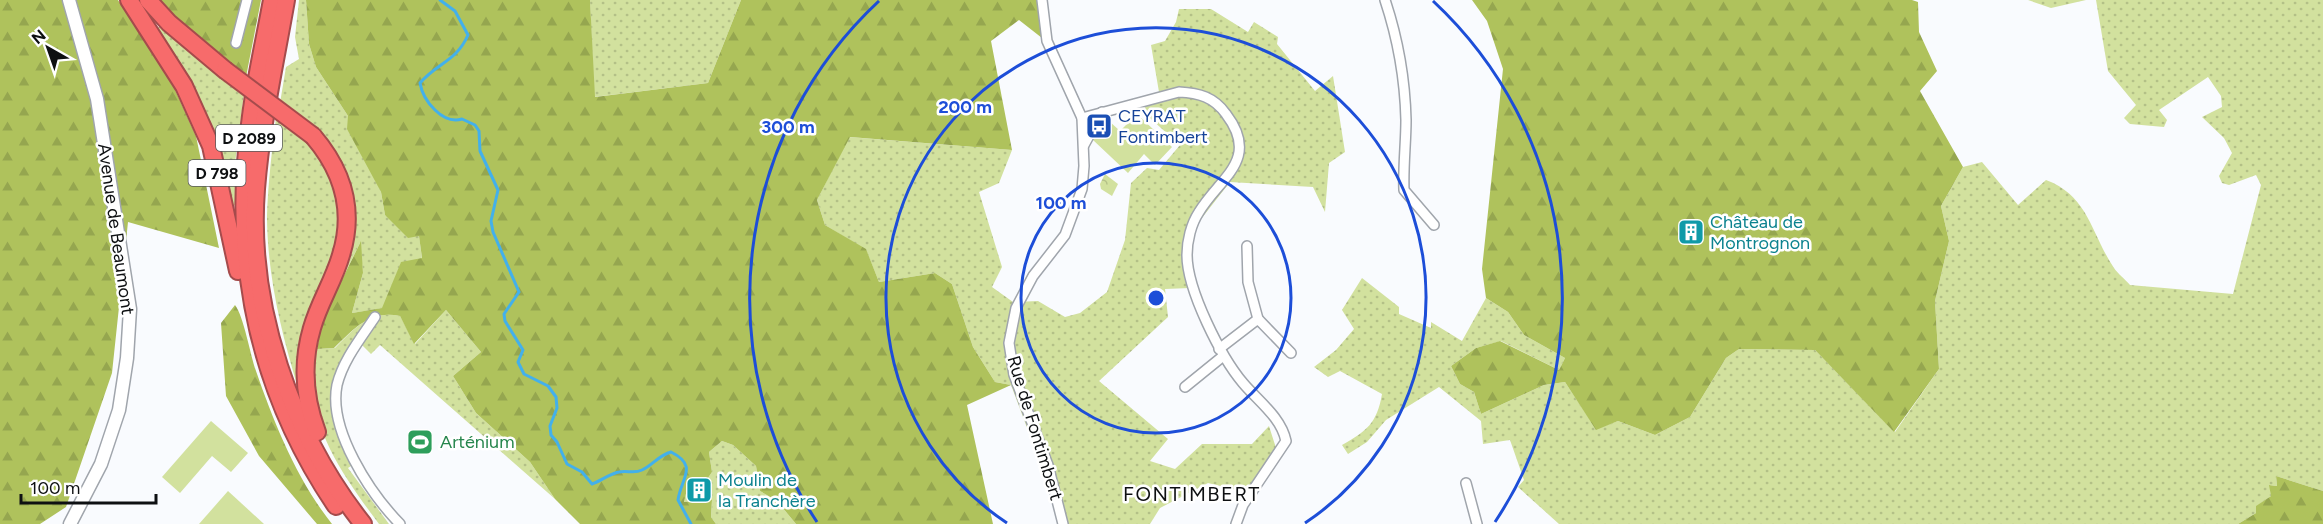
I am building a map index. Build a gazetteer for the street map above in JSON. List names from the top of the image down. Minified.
{"streets":{"highway":["D 2089","D 798"],"main road":["Avenue de Beaumont"],"street":["Rue de Fontimbert"]},"crossings":[["D 2089","D 798"]],"districts":["FONTIMBERT"],"places":{"bus stop":["CEYRAT Fontimbert"],"building":["Château de Montrognon","Moulin de la Tranchère"],"sports":["Arténium"]},"scale_bar":"100 m","north":"top left","rings":["200 m","300 m","100 m"]}
